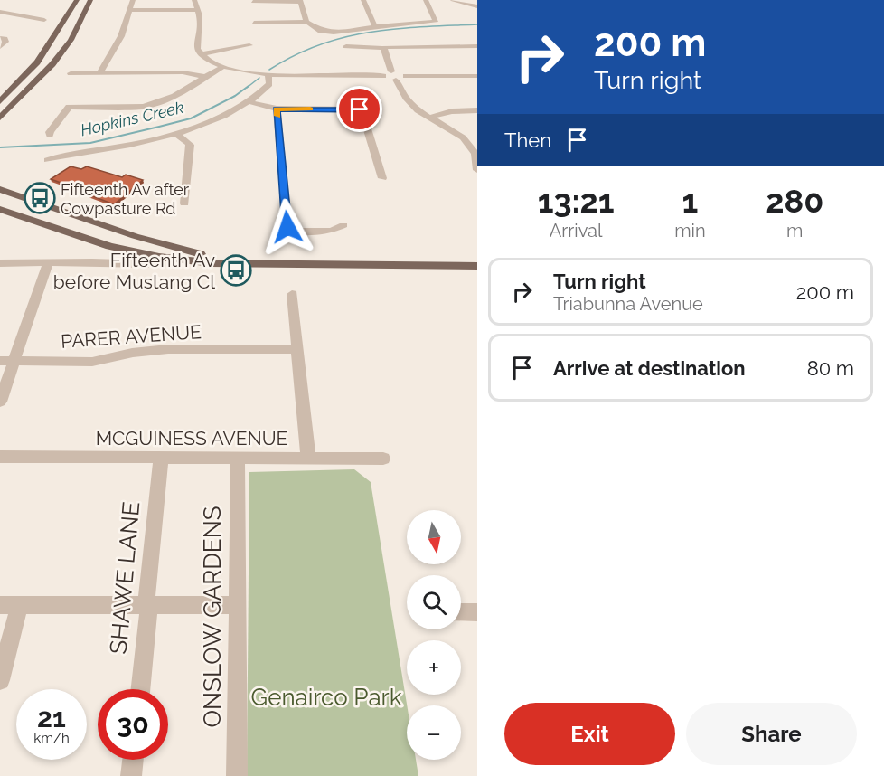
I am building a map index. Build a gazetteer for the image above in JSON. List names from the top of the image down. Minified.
{"streets":{"street":["PARER AVENUE","MCGUINESS AVENUE","SHAWE LANE","ONSLOW GARDENS"]},"crossings":[["MCGUINESS AVENUE","SHAWE LANE"],["MCGUINESS AVENUE","ONSLOW GARDENS"]],"water":["Hopkins Creek"],"parks":["Genairco Park"],"places":{"bus stop":["Fifteenth Av after Cowpasture Rd","Fifteenth Av before Mustang Cl"]},"north":"bottom","page":{"turn":["200 m","Turn right"],"then":"Then","eta":["13:21","Arrival","1","min","280","m"],"list":[{"name":"Turn right","note":"Triabunna Avenue","value":"200 m"},{"name":"Arrive at destination","value":"80 m"}],"map_buttons":["+","−"],"speed":"21 km/h","limit":"30","buttons":["Exit","Share"]}}
